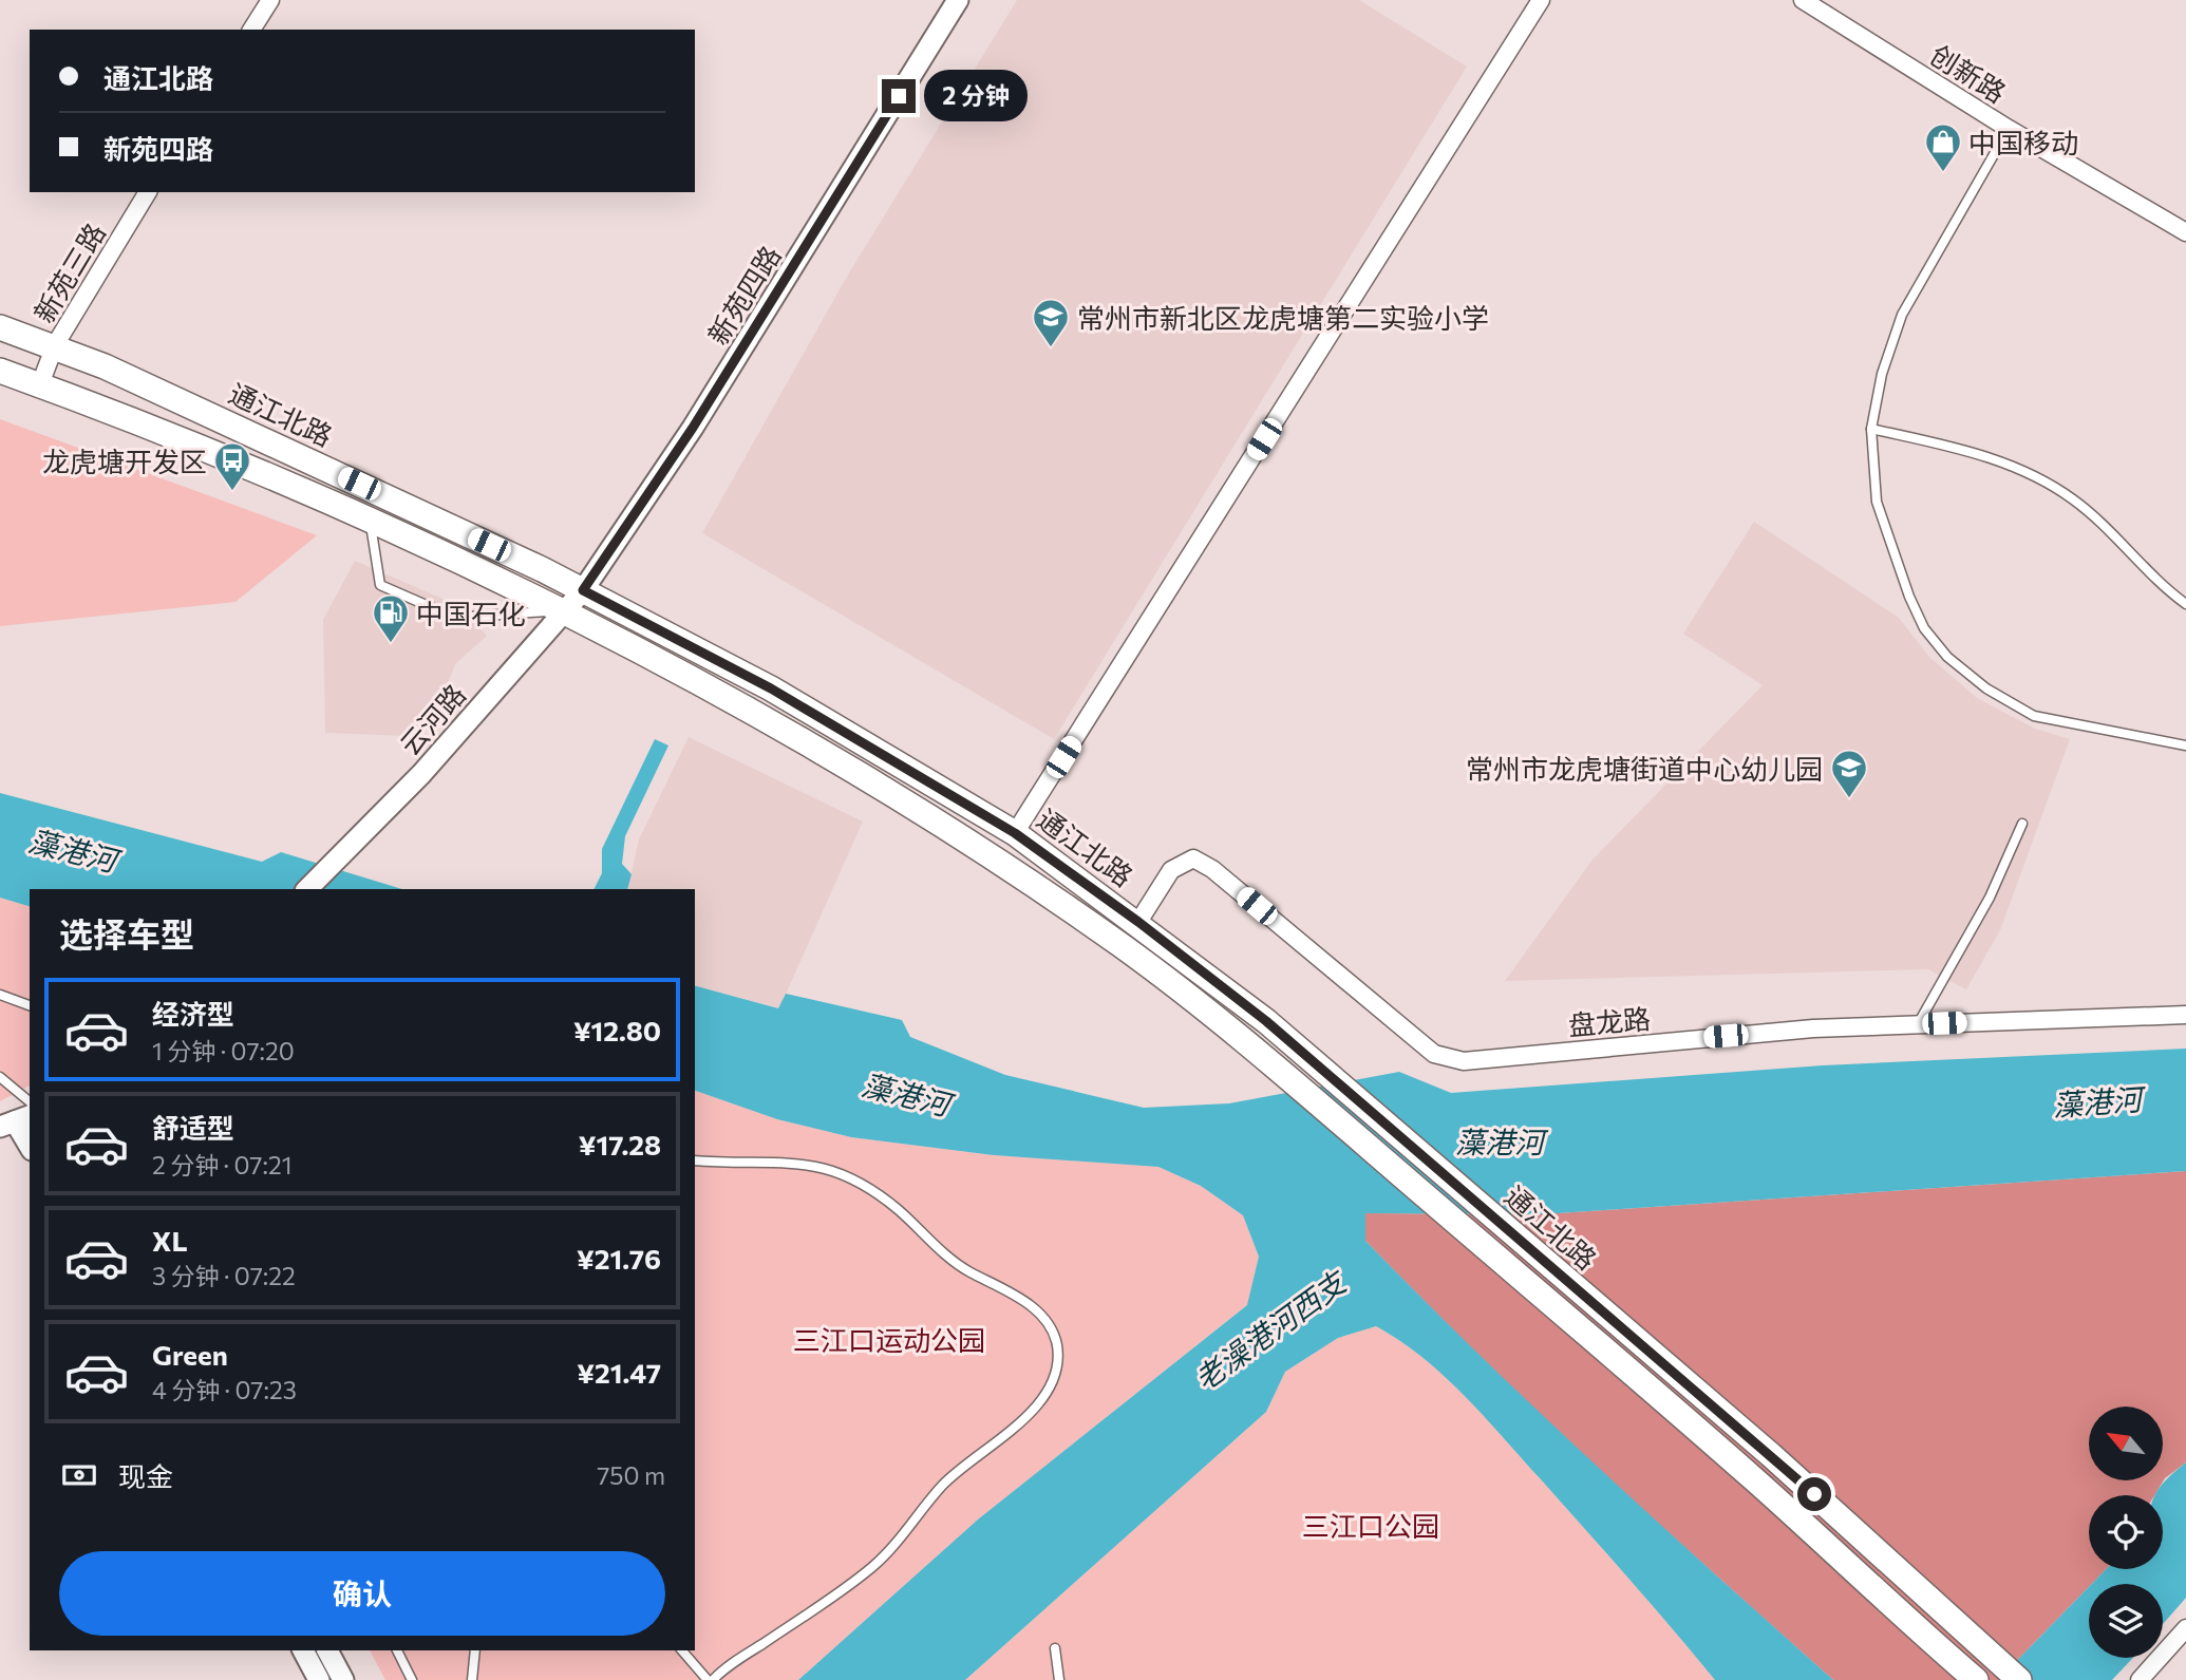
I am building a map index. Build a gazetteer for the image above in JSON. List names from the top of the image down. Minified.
{"streets":{"main road":["通江北路"],"street":["创新路","新苑三路","新苑四路","云河路","盘龙路"]},"crossings":[["新苑三路","通江北路"],["新苑四路","通江北路"],["新苑四路","云河路"],["通江北路","盘龙路"]],"water":["藻港河","老澡港河西支"],"parks":["三江口运动公园","三江口公园"],"places":{"shop":["中国移动"],"school or university":["常州市新北区龙虎塘第二实验小学","常州市龙虎塘街道中心幼儿园"],"bus stop":["龙虎塘开发区"],"fuel station":["中国石化"]},"north":"top left","page":{"banner":["通江北路","新苑四路"],"bubble":"2 分钟","heading":"选择车型","list":[{"name":"经济型","note":"1 分钟 · 07:20","value":"¥12.80"},{"name":"舒适型","note":"2 分钟 · 07:21","value":"¥17.28"},{"name":"XL","note":"3 分钟 · 07:22","value":"¥21.76"},{"name":"Green","note":"4 分钟 · 07:23","value":"¥21.47"}],"pay":["现金","750 m"],"buttons":"确认"}}
